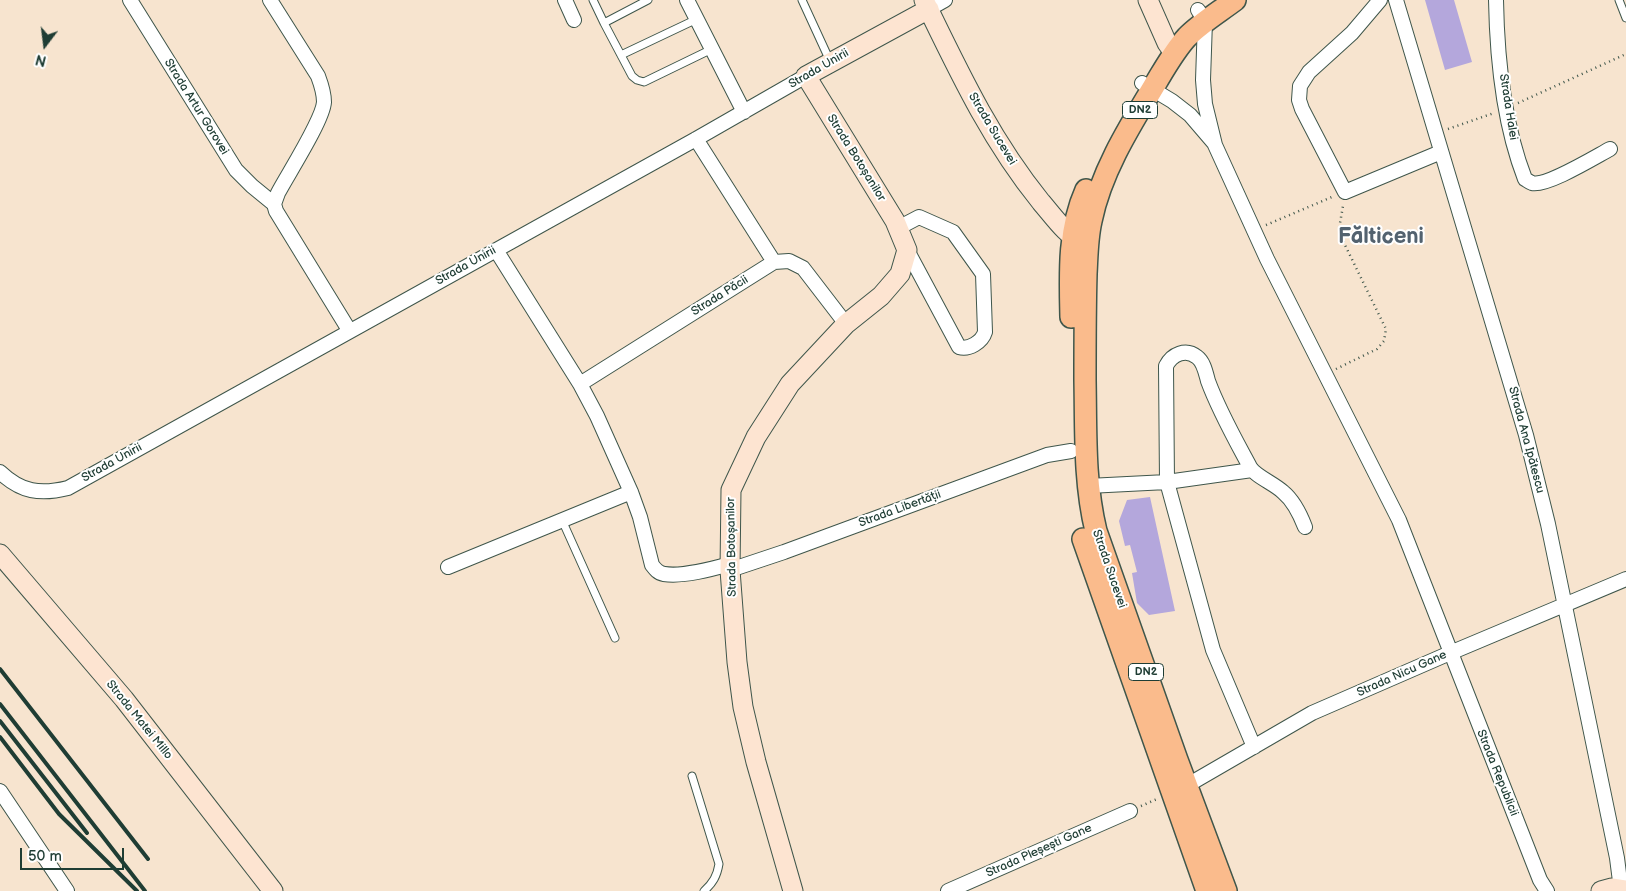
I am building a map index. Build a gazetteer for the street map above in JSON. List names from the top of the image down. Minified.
{"streets":{"main road":["DN2","Strada Sucevei"],"street":["Strada Unirii","Strada Artur Gorovei","Strada Halei","Strada Botoșanilor","Strada Păcii","Strada Ana Ipătescu","Strada Libertății","Strada Nicu Gane","Strada Matei Millo","Strada Republicii","Strada Pleșești Gane"]},"crossings":[["Strada Unirii","Strada Artur Gorovei"],["Strada Unirii","Strada Sucevei"],["Strada Unirii","Strada Botoșanilor"],["DN2","Strada Sucevei"],["Strada Sucevei","Strada Libertății"],["Strada Sucevei","Strada Nicu Gane"],["Strada Botoșanilor","Strada Libertății"],["Strada Ana Ipătescu","Strada Nicu Gane"],["Strada Nicu Gane","Strada Republicii"]],"districts":["Fălticeni"],"scale_bar":"50 m","north":"bottom"}
